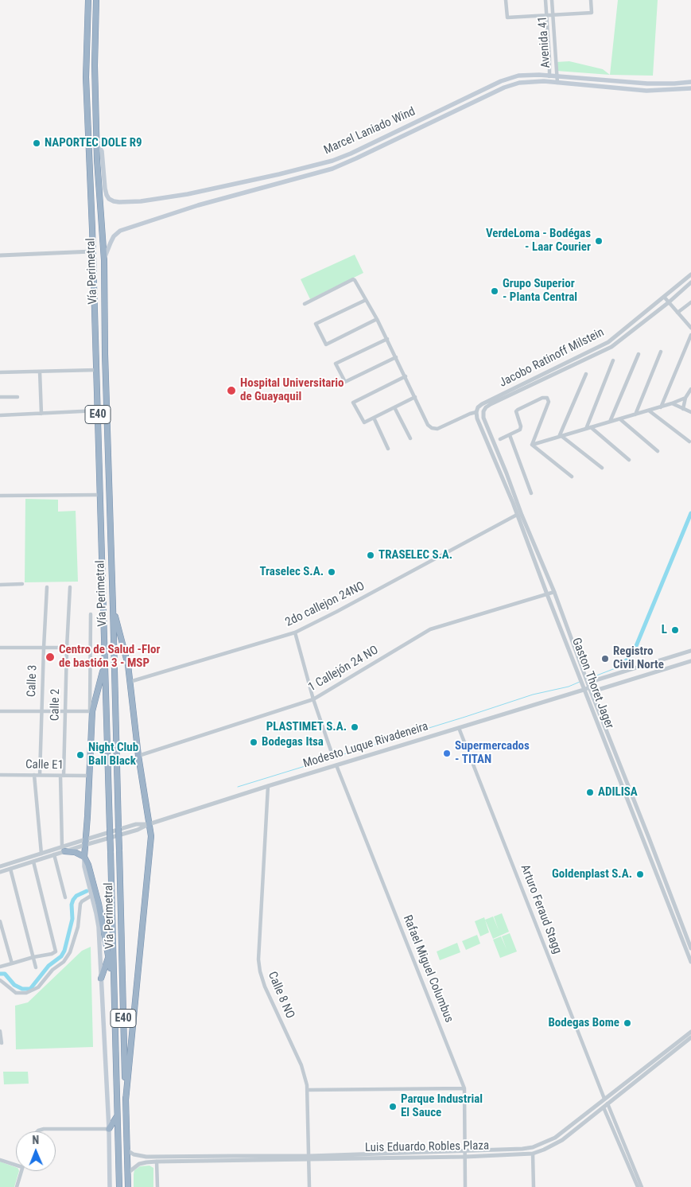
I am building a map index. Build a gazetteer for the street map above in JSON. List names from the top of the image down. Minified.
{"streets":{"highway":["Vía Perimetral","E40"],"main road":["Marcel Laniado Wind"],"street":["Avenida 41","Jacobo Ratinoff Milstein","2do callejon 24NO","1 Callejón 24 NO","Calle 3","Gaston Thoret Jager","Calle 2","Modesto Luque Rivadeneira","Calle E1","Arturo Feraud Stagg","Rafael Miguel Columbus","Calle 8 NO","Luis Eduardo Robles Plaza"]},"crossings":[["Avenida 41","Marcel Laniado Wind"],["Marcel Laniado Wind","Vía Perimetral"],["Vía Perimetral","Luis Eduardo Robles Plaza"],["Jacobo Ratinoff Milstein","Gaston Thoret Jager"],["2do callejon 24NO","Gaston Thoret Jager"],["1 Callejón 24 NO","Gaston Thoret Jager"],["Calle 3","Calle E1"],["Gaston Thoret Jager","Modesto Luque Rivadeneira"],["Calle 2","Modesto Luque Rivadeneira"],["Calle 2","Calle E1"],["Modesto Luque Rivadeneira","Arturo Feraud Stagg"],["Modesto Luque Rivadeneira","Rafael Miguel Columbus"],["Modesto Luque Rivadeneira","Calle 8 NO"],["Arturo Feraud Stagg","Luis Eduardo Robles Plaza"],["Rafael Miguel Columbus","Luis Eduardo Robles Plaza"],["Calle 8 NO","Luis Eduardo Robles Plaza"]],"places":["NAPORTEC DOLE R9","VerdeLoma - Bodégas - Laar Courier","Grupo Superior - Planta Central","Hospital Universitario de Guayaquil","TRASELEC S.A.","Traselec S.A.","L","Centro de Salud -Flor de bastión 3 - MSP","Registro Civil Norte","PLASTIMET S.A.","Bodegas Itsa","Supermercados - TITAN","Night Club Ball Black","ADILISA","Goldenplast S.A.","Bodegas Bome","Parque Industrial El Sauce"],"north":"top"}
